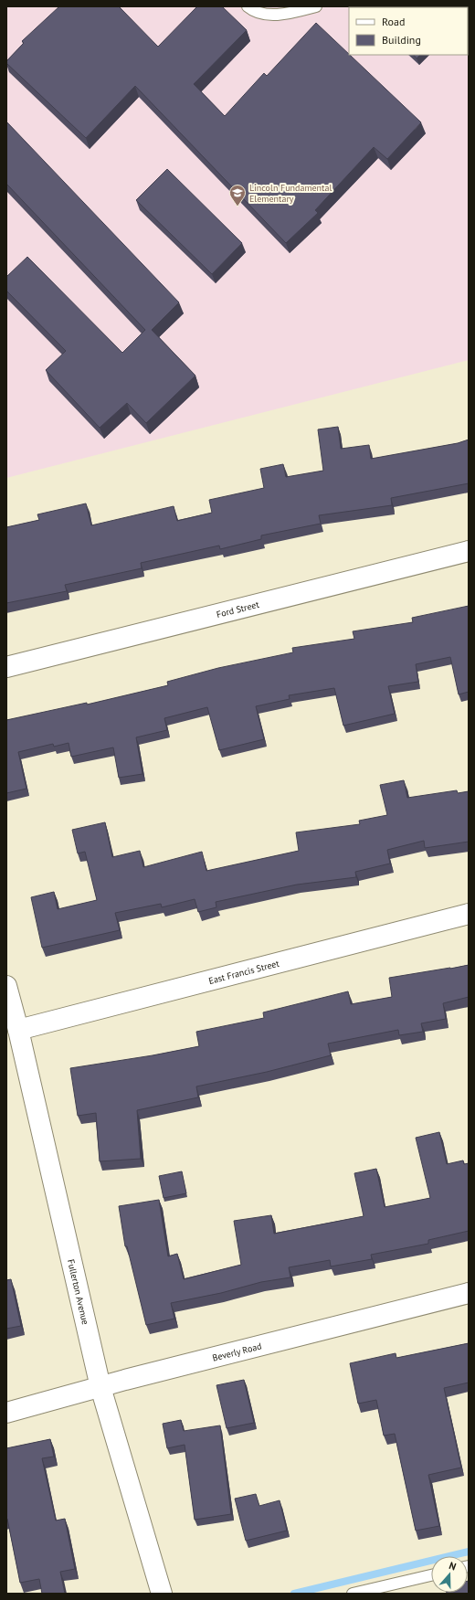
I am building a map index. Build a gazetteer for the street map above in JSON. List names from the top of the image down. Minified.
{"streets":{"street":["Ford Street","East Francis Street","Fullerton Avenue","Beverly Road"]},"crossings":[["East Francis Street","Fullerton Avenue"],["Fullerton Avenue","Beverly Road"]],"places":{"school or university":["Lincoln Fundamental Elementary"]},"legend":["Road","Building"],"north":"top"}
